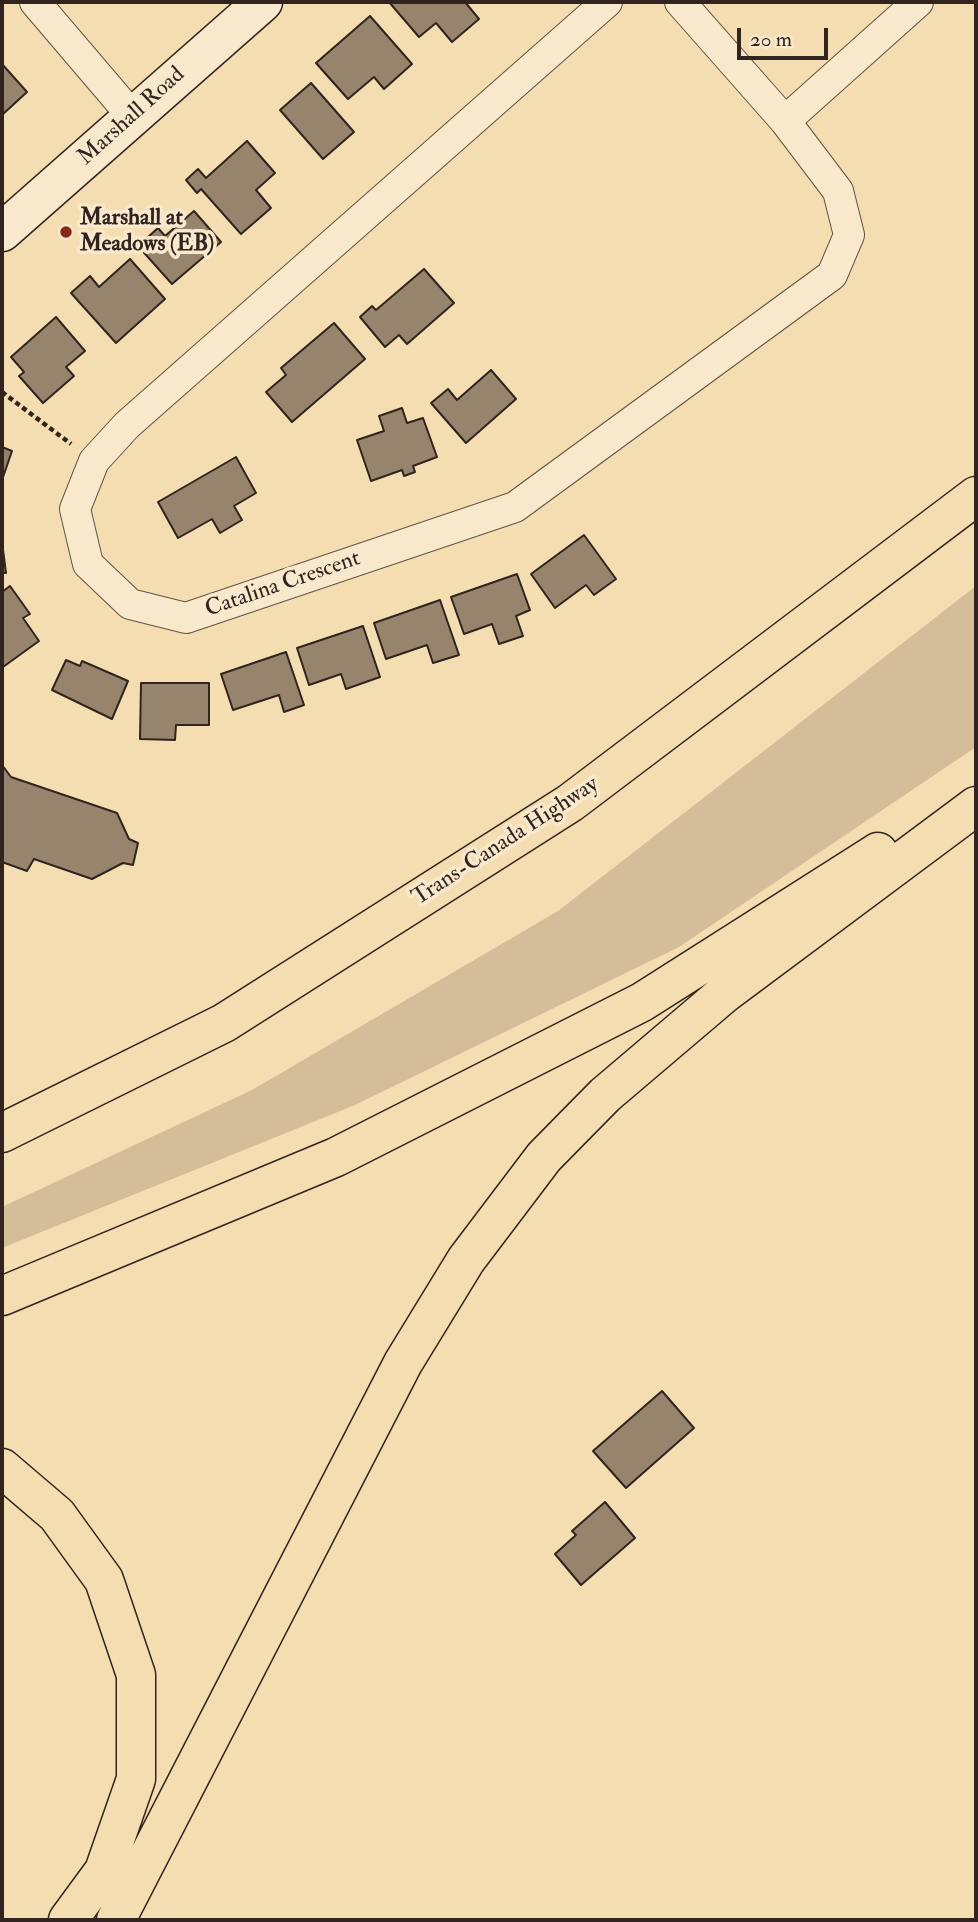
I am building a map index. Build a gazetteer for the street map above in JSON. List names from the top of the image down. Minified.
{"streets":{"highway":["Trans-Canada Highway"],"main road":["Marshall Road"],"street":["Catalina Crescent"]},"places":["Marshall at Meadows (EB)"],"scale_bar":"20 m"}
